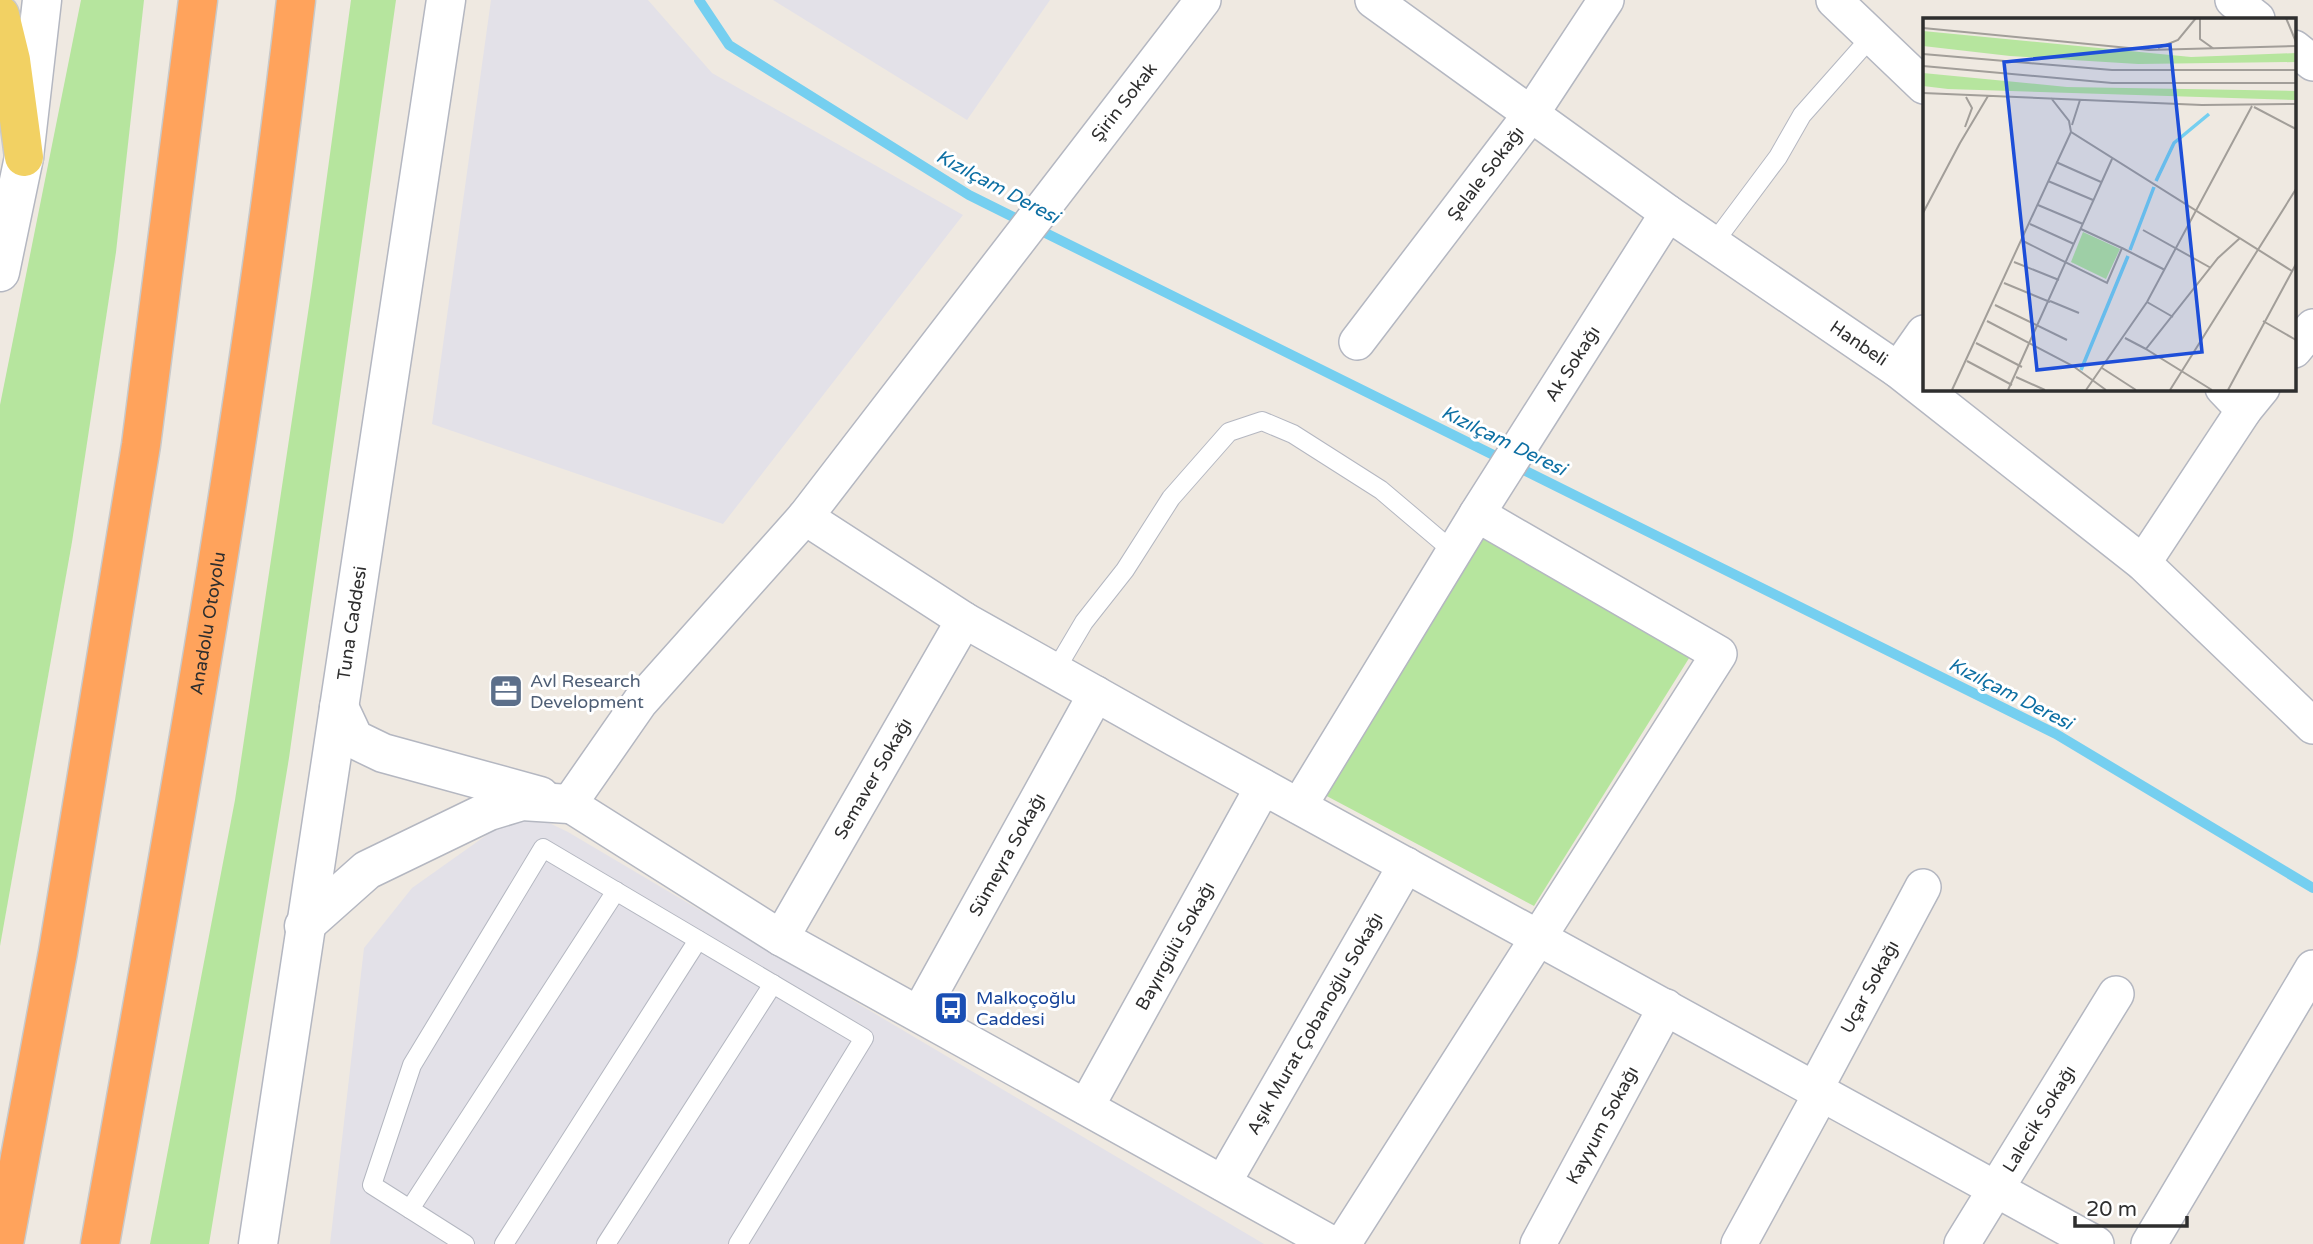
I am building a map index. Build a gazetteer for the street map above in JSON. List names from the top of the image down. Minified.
{"streets":{"highway":["Anadolu Otoyolu"],"main road":["Tuna Caddesi"],"street":["Şirin Sokak","Şelale Sokağı","Hanbeli","Ak Sokağı","Semaver Sokağı","Sümeyra Sokağı","Bayırgülü Sokağı","Uçar Sokağı","Aşık Murat Çobanoğlu Sokağı","Lalecik Sokağı","Kayyum Sokağı"]},"crossings":[["Şelale Sokağı","Hanbeli"],["Hanbeli","Ak Sokağı"]],"water":["Kızılçam Deresi"],"places":{"office":["Avl Research Development"],"bus stop":["Malkoçoğlu Caddesi"]},"scale_bar":"20 m"}
